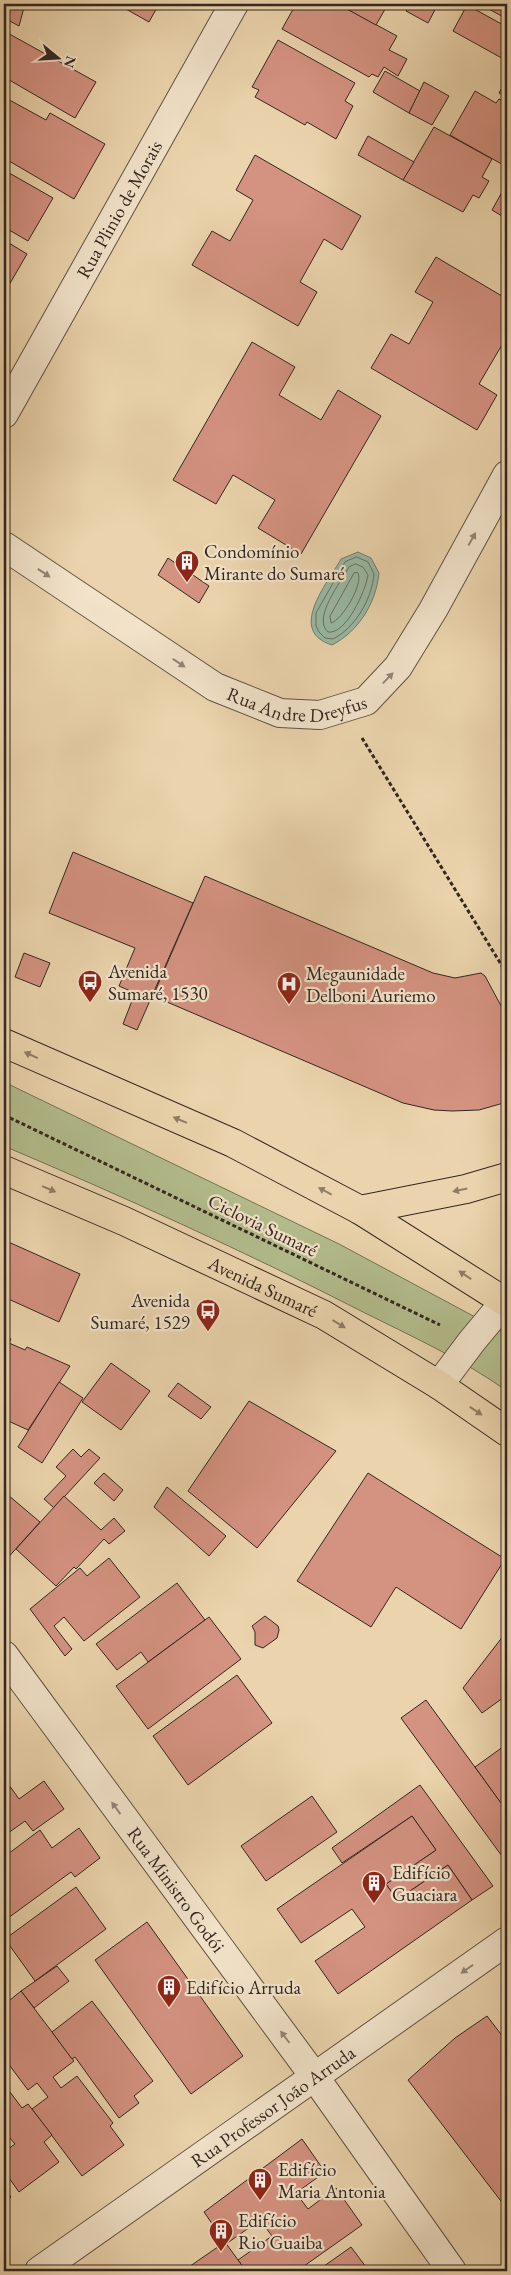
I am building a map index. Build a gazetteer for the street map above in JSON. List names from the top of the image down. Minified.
{"streets":{"main road":["Avenida Sumaré"],"street":["Rua Plinio de Morais","Rua Andre Dreyfus","Rua Ministro Godói","Rua Professor João Arruda"],"path":["Ciclovia Sumaré"]},"crossings":[["Rua Ministro Godói","Rua Professor João Arruda"]],"one_way":["Rua Ministro Godói","Rua Professor João Arruda"],"places":{"building":["Condomínio Mirante do Sumaré","Edifício Guaciara","Edifício Arruda","Edifício Maria Antonia","Edifício Rio Guaiba"],"bus stop":["Avenida Sumaré, 1530","Avenida Sumaré, 1529"],"hospital":["Megaunidade Delboni Auriemo"]},"north":"right"}
